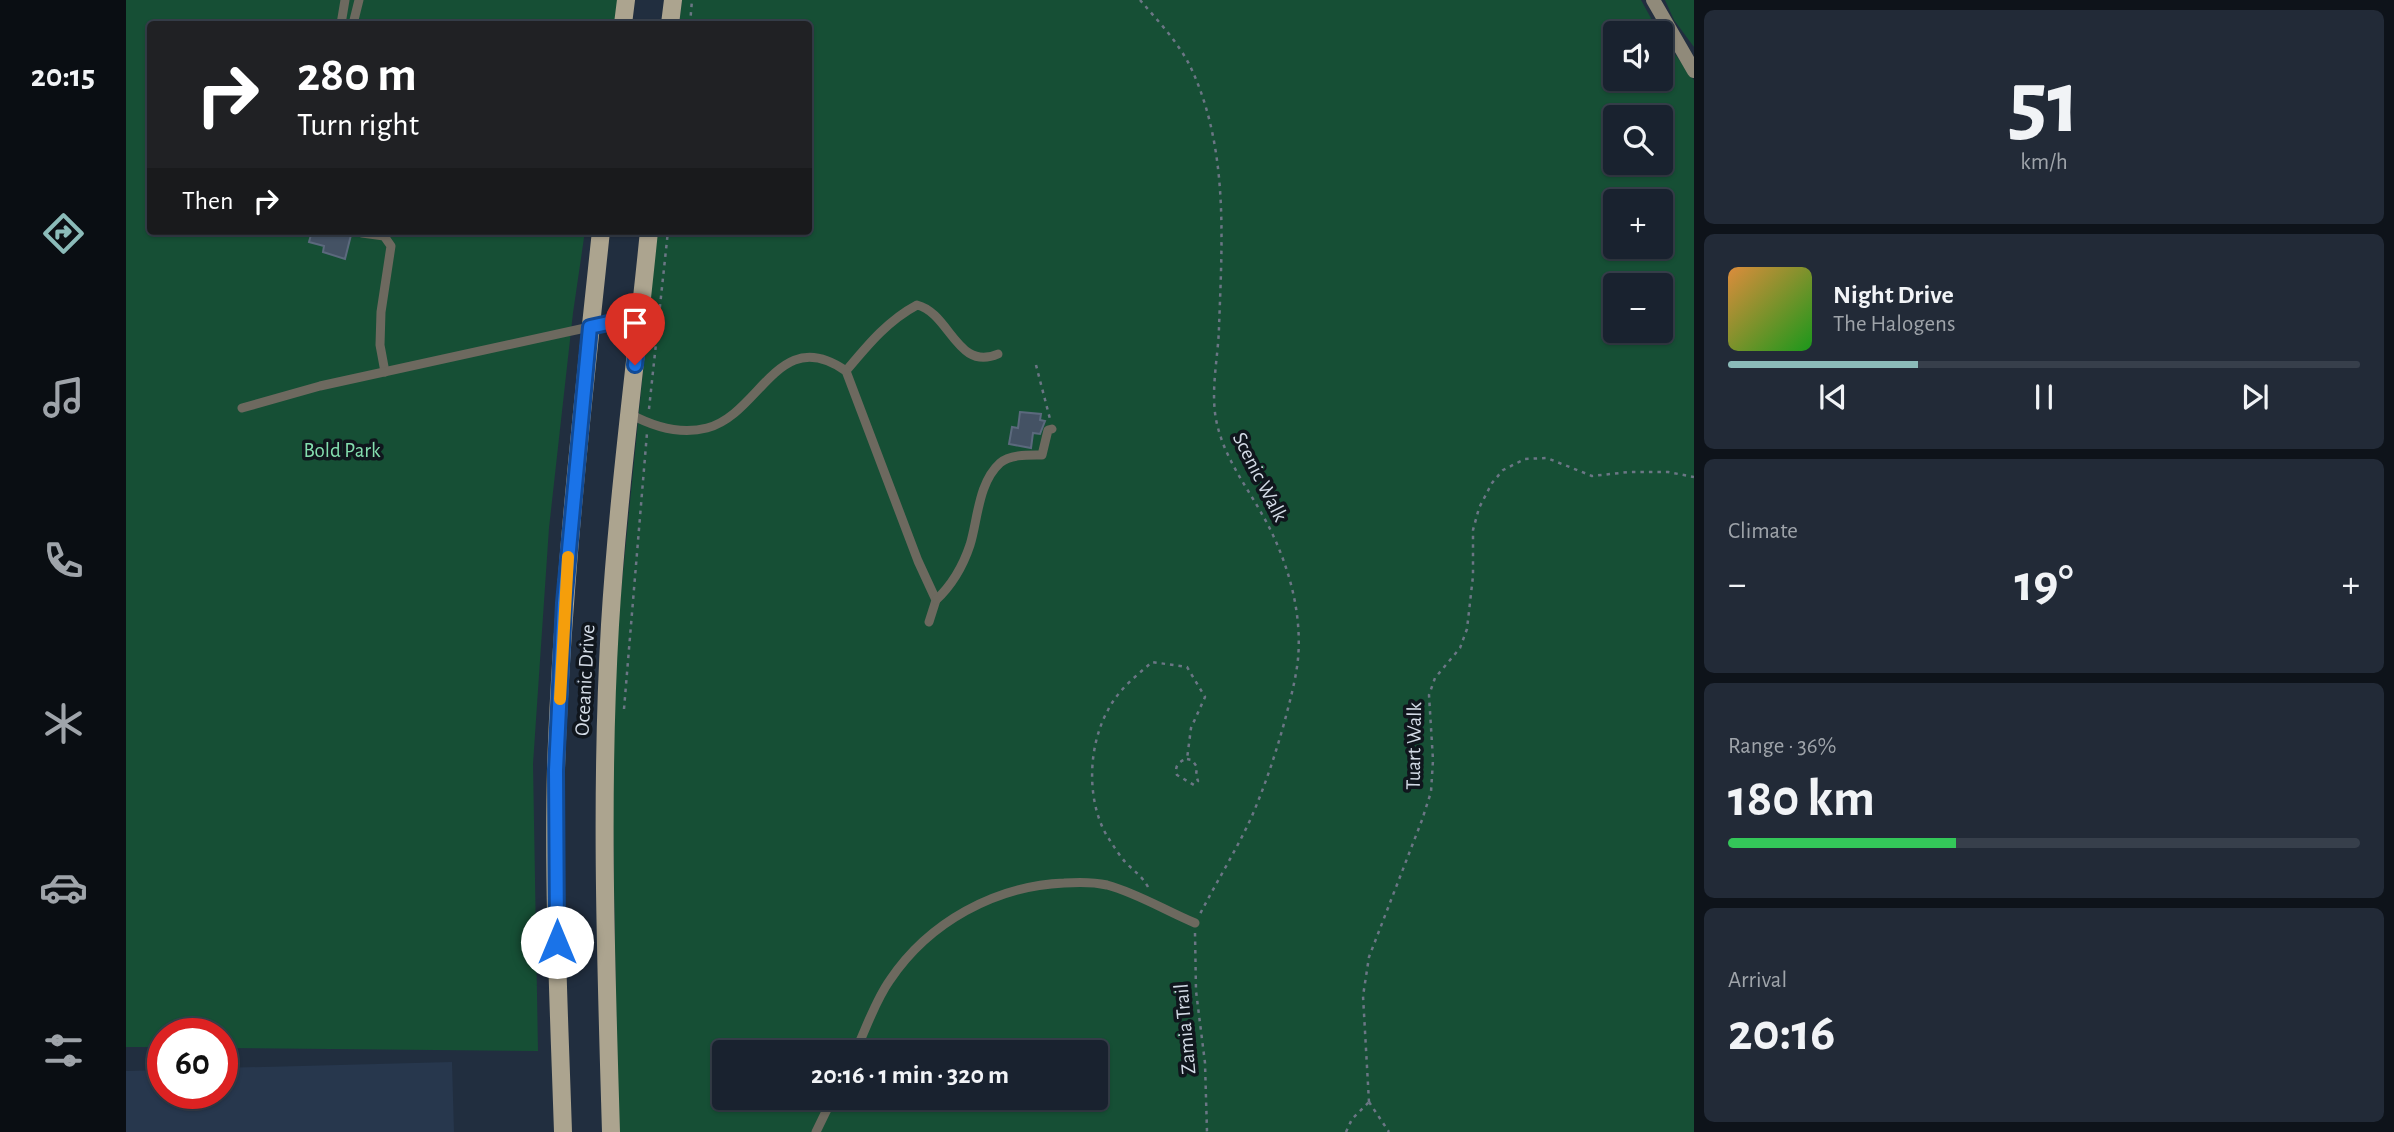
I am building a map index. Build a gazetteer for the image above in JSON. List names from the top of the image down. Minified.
{"streets":{"main road":["Oceanic Drive"],"path":["Scenic Walk","Tuart Walk","Zamia Trail"]},"crossings":[["Scenic Walk","Zamia Trail"]],"parks":["Bold Park"],"page":{"tabs":"20:15","tile":[["51","km/h"],"Climate",["Range · 36%","180 km"],["Arrival","20:16"]],"map_buttons":["+","−"],"turn":["280 m","Turn right"],"then":"Then","song":["Night Drive","The Halogens"],"heat":["−","19°","+"],"limit":"60","trip":"20:16 · 1 min · 320 m"}}
